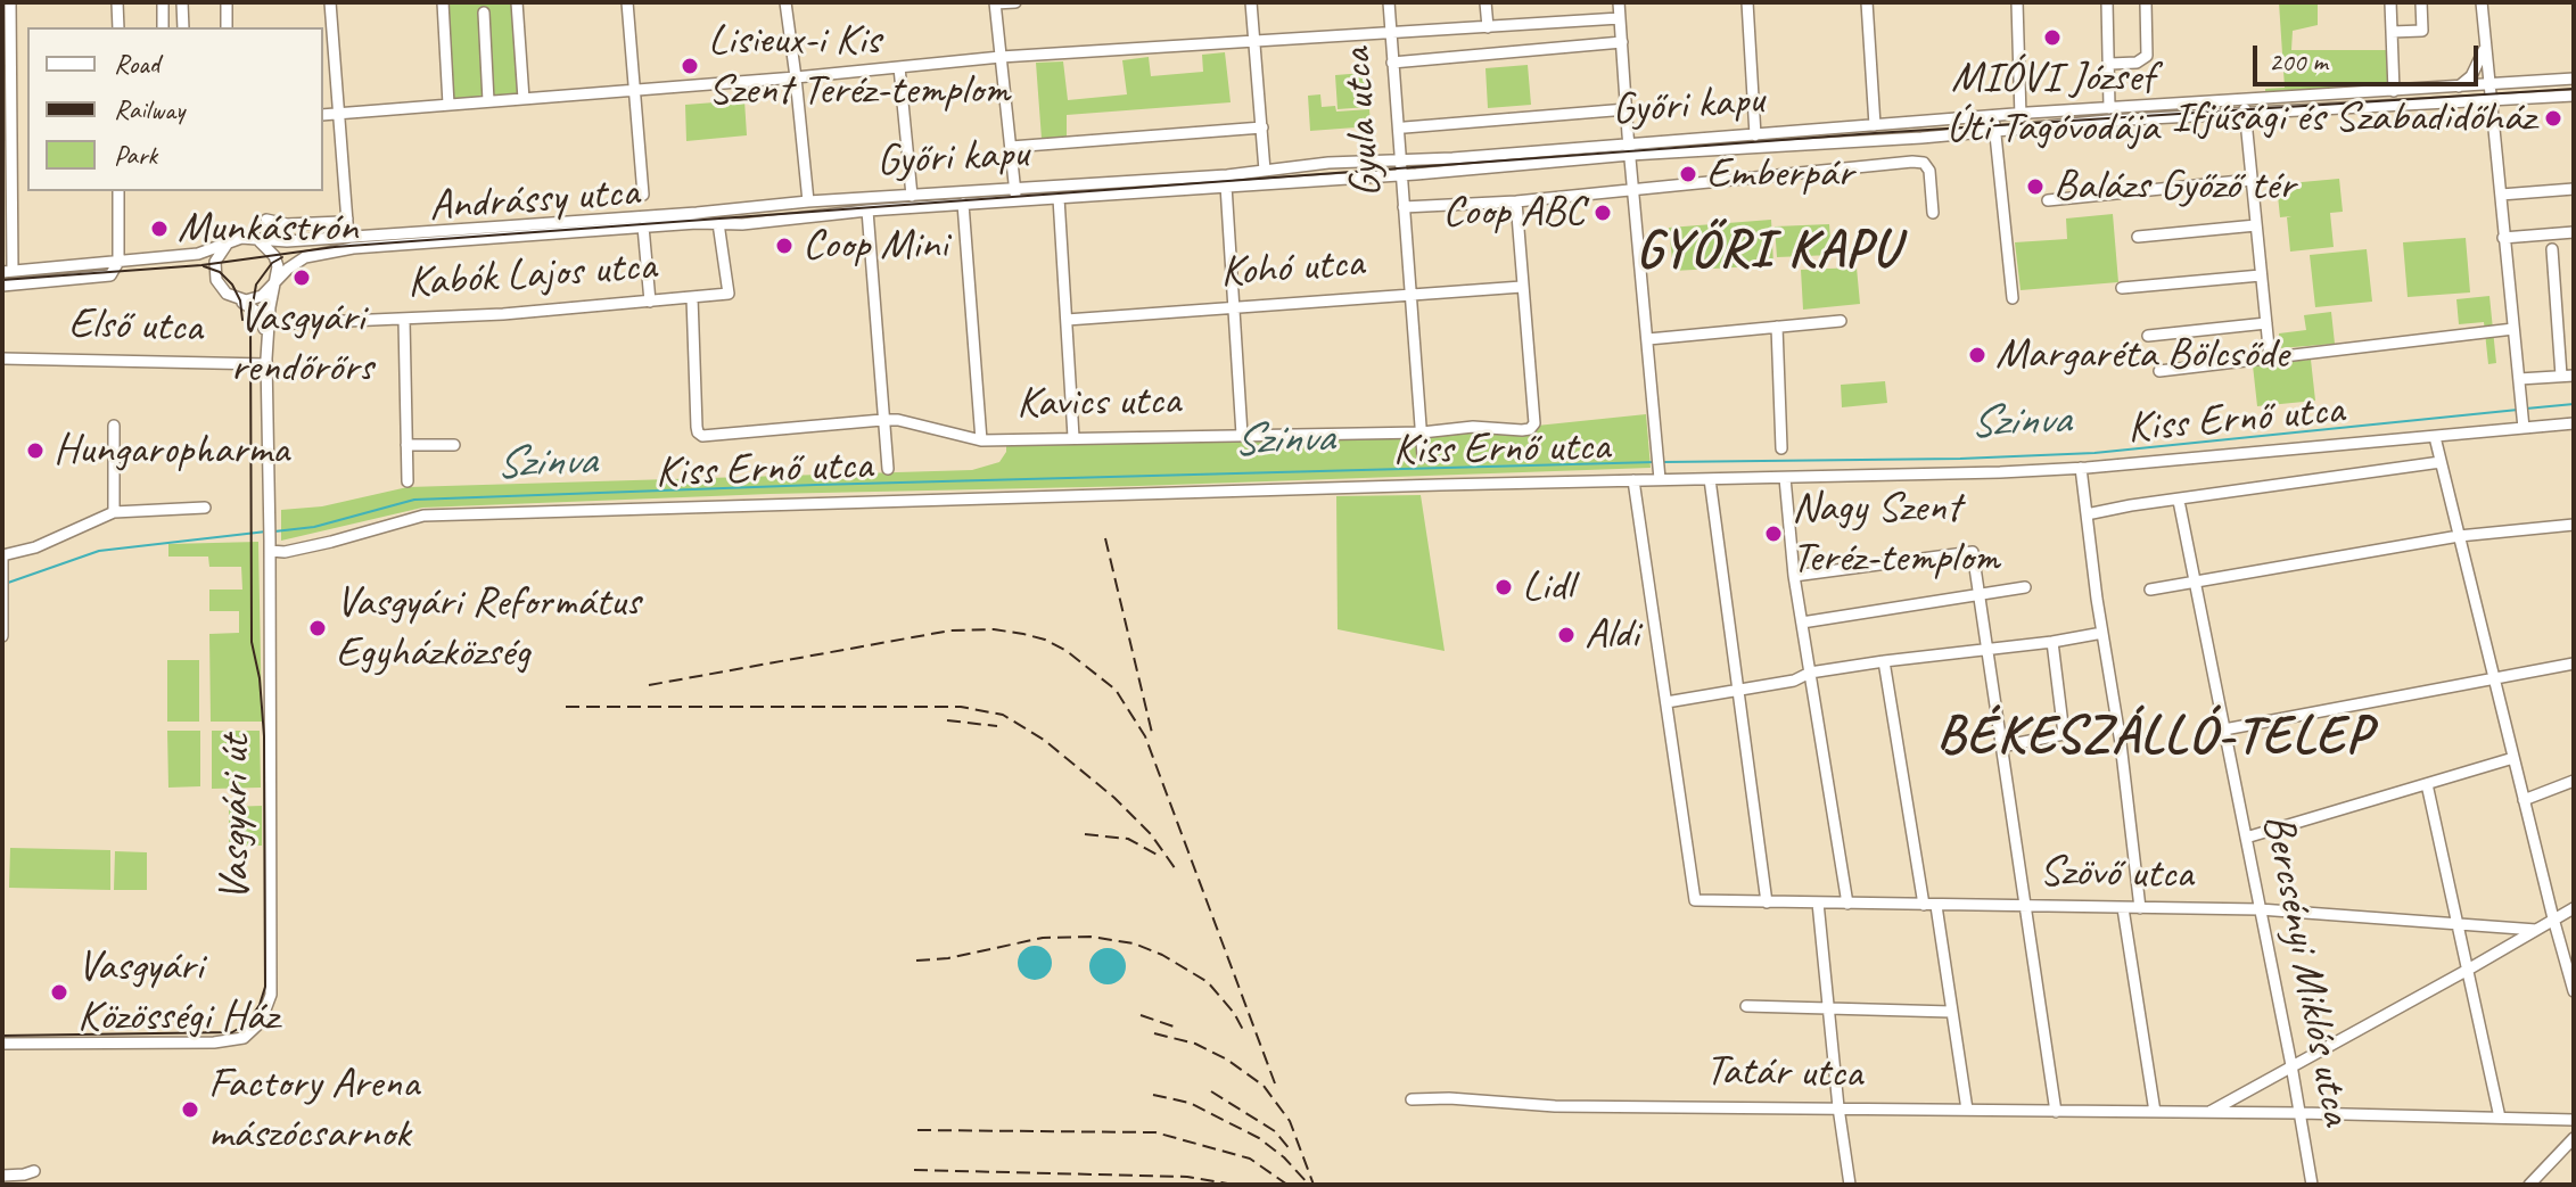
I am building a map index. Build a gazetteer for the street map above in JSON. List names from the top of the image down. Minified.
{"streets":{"street":["Győri kapu","Gyula utca","Andrássy utca","Kohó utca","Kabók Lajos utca","Első utca","Kavics utca","Kiss Ernő utca","Vasgyári út","Szövő utca","Bercsényi Miklós utca","Tatár utca"]},"crossings":[["Győri kapu","Gyula utca"],["Győri kapu","Andrássy utca"],["Gyula utca","Kohó utca"],["Gyula utca","Kavics utca"],["Andrássy utca","Kabók Lajos utca"],["Andrássy utca","Vasgyári út"],["Kohó utca","Kavics utca"],["Kabók Lajos utca","Kavics utca"],["Kabók Lajos utca","Vasgyári út"],["Első utca","Vasgyári út"],["Kiss Ernő utca","Vasgyári út"],["Szövő utca","Bercsényi Miklós utca"],["Bercsényi Miklós utca","Tatár utca"]],"districts":["GYŐRI KAPU","BÉKESZÁLLÓ-TELEP"],"water":["Szinva"],"places":["MIÓVI József Úti Tagóvodája","Lisieux-i Kis Szent Teréz-templom","Ifjúsági és Szabadidőház","Emberpár","Balázs Győző tér","Coop ABC","Munkástrón","Coop Mini","Vasgyári rendőrőrs","Margaréta Bölcsőde","Hungaropharma","Nagy Szent Teréz-templom","Lidl","Vasgyári Református Egyházközség","Aldi","Vasgyári Közösségi Ház","Factory Arena mászócsarnok"],"legend":["Road","Railway","Park"],"scale_bar":"200 m"}
